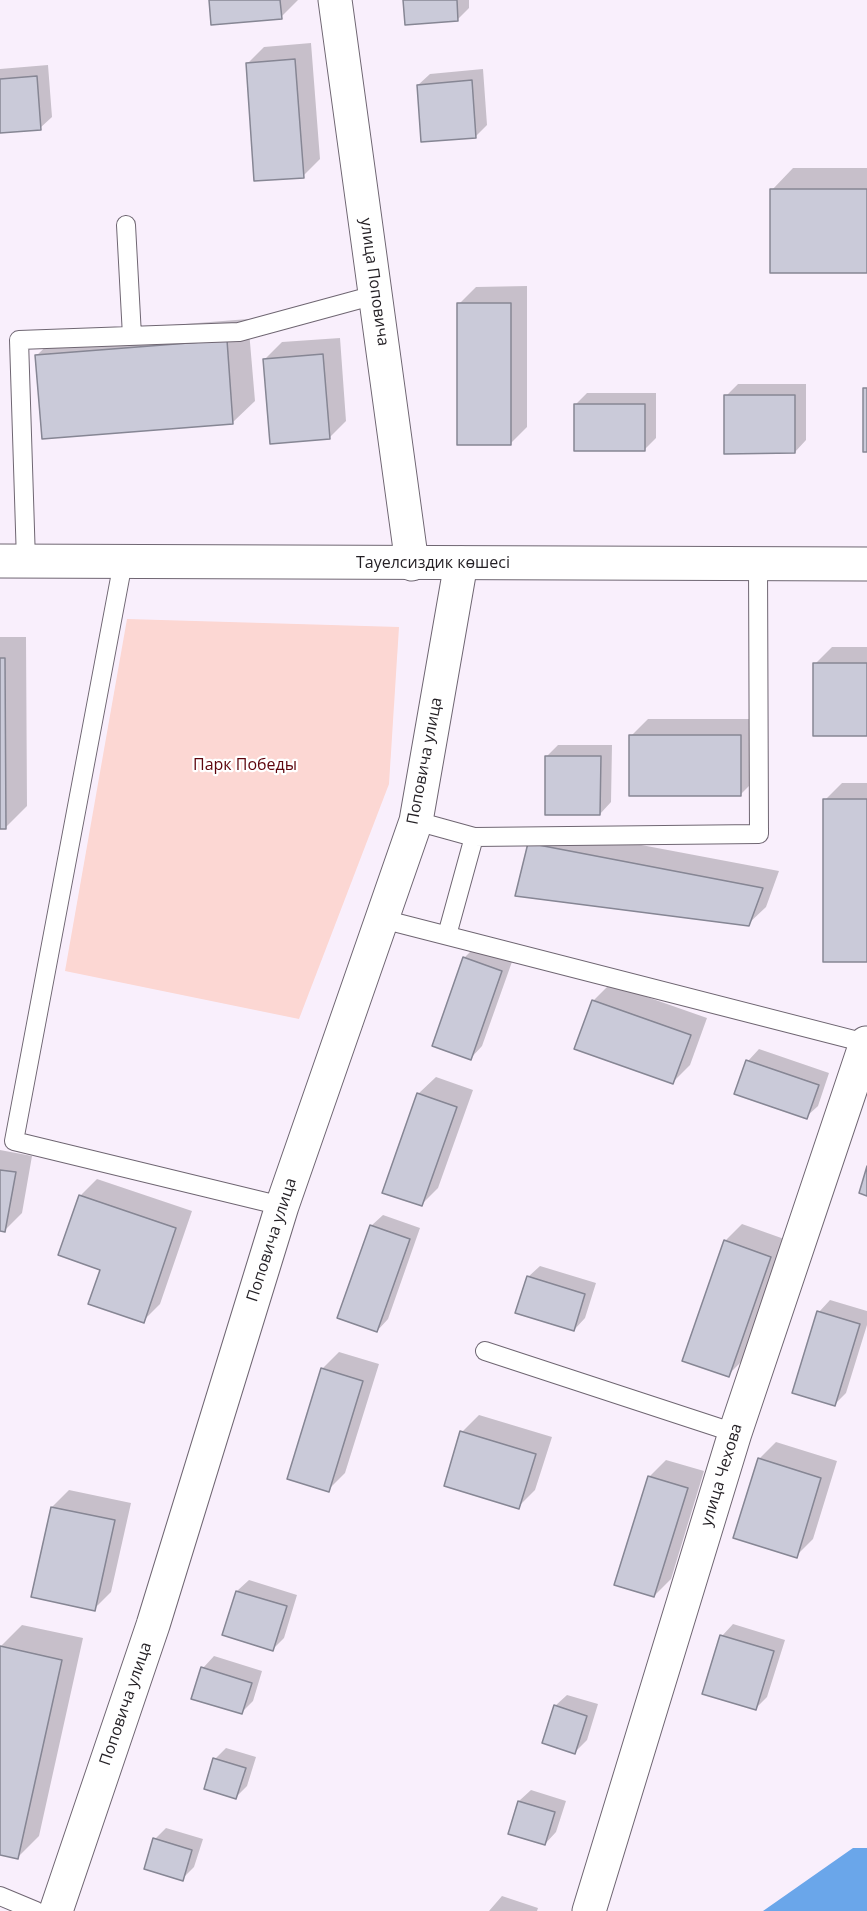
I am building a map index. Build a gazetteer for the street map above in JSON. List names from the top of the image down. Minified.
{"streets":{"street":["улица Поповича","Тауелсиздик көшесі","Поповича улица","улица Чехова"]},"crossings":[["улица Поповича","Тауелсиздик көшесі"],["Тауелсиздик көшесі","Поповича улица"]],"parks":["Парк Победы"]}
